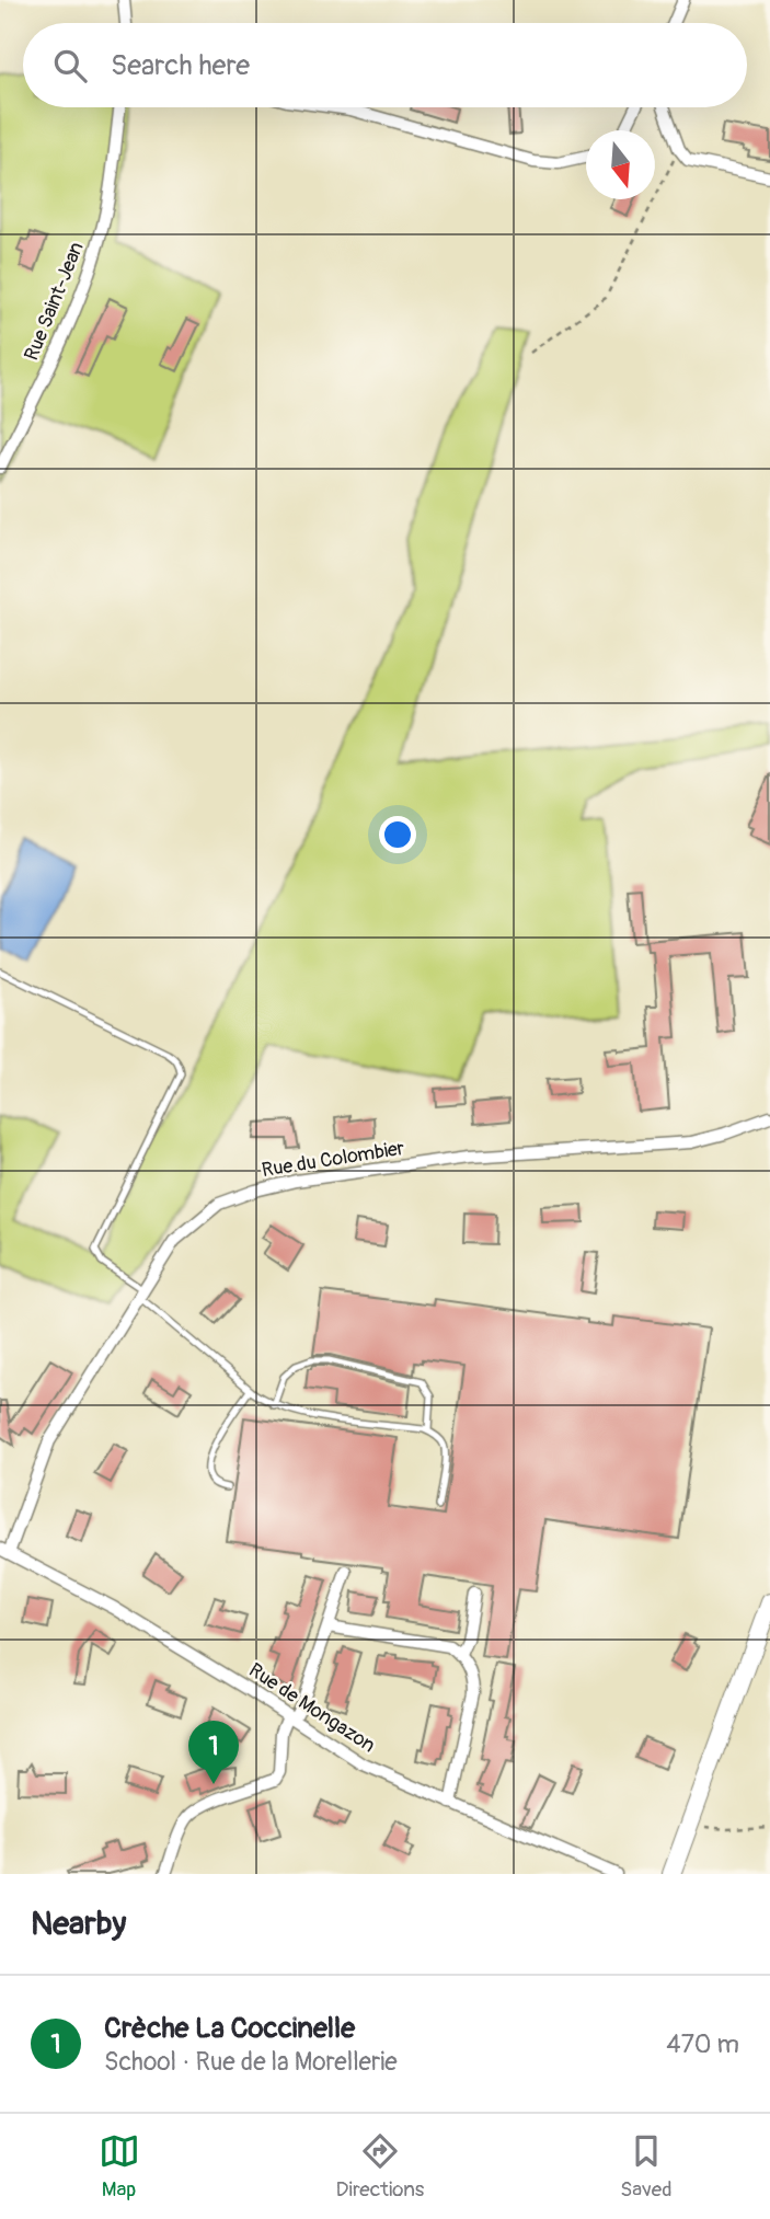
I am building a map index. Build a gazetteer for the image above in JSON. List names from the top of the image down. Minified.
{"streets":{"street":["Rue Saint-Jean","Rue du Colombier","Rue de Mongazon"]},"crossings":[["Rue du Colombier","Rue de Mongazon"]],"north":"bottom","page":{"search":"Search here","pins":"1","heading":"Nearby","list":[{"mark":"1","name":"Crèche La Coccinelle","note":"School · Rue de la Morellerie","value":"470 m"}],"nav":["Map","Directions","Saved"]}}
